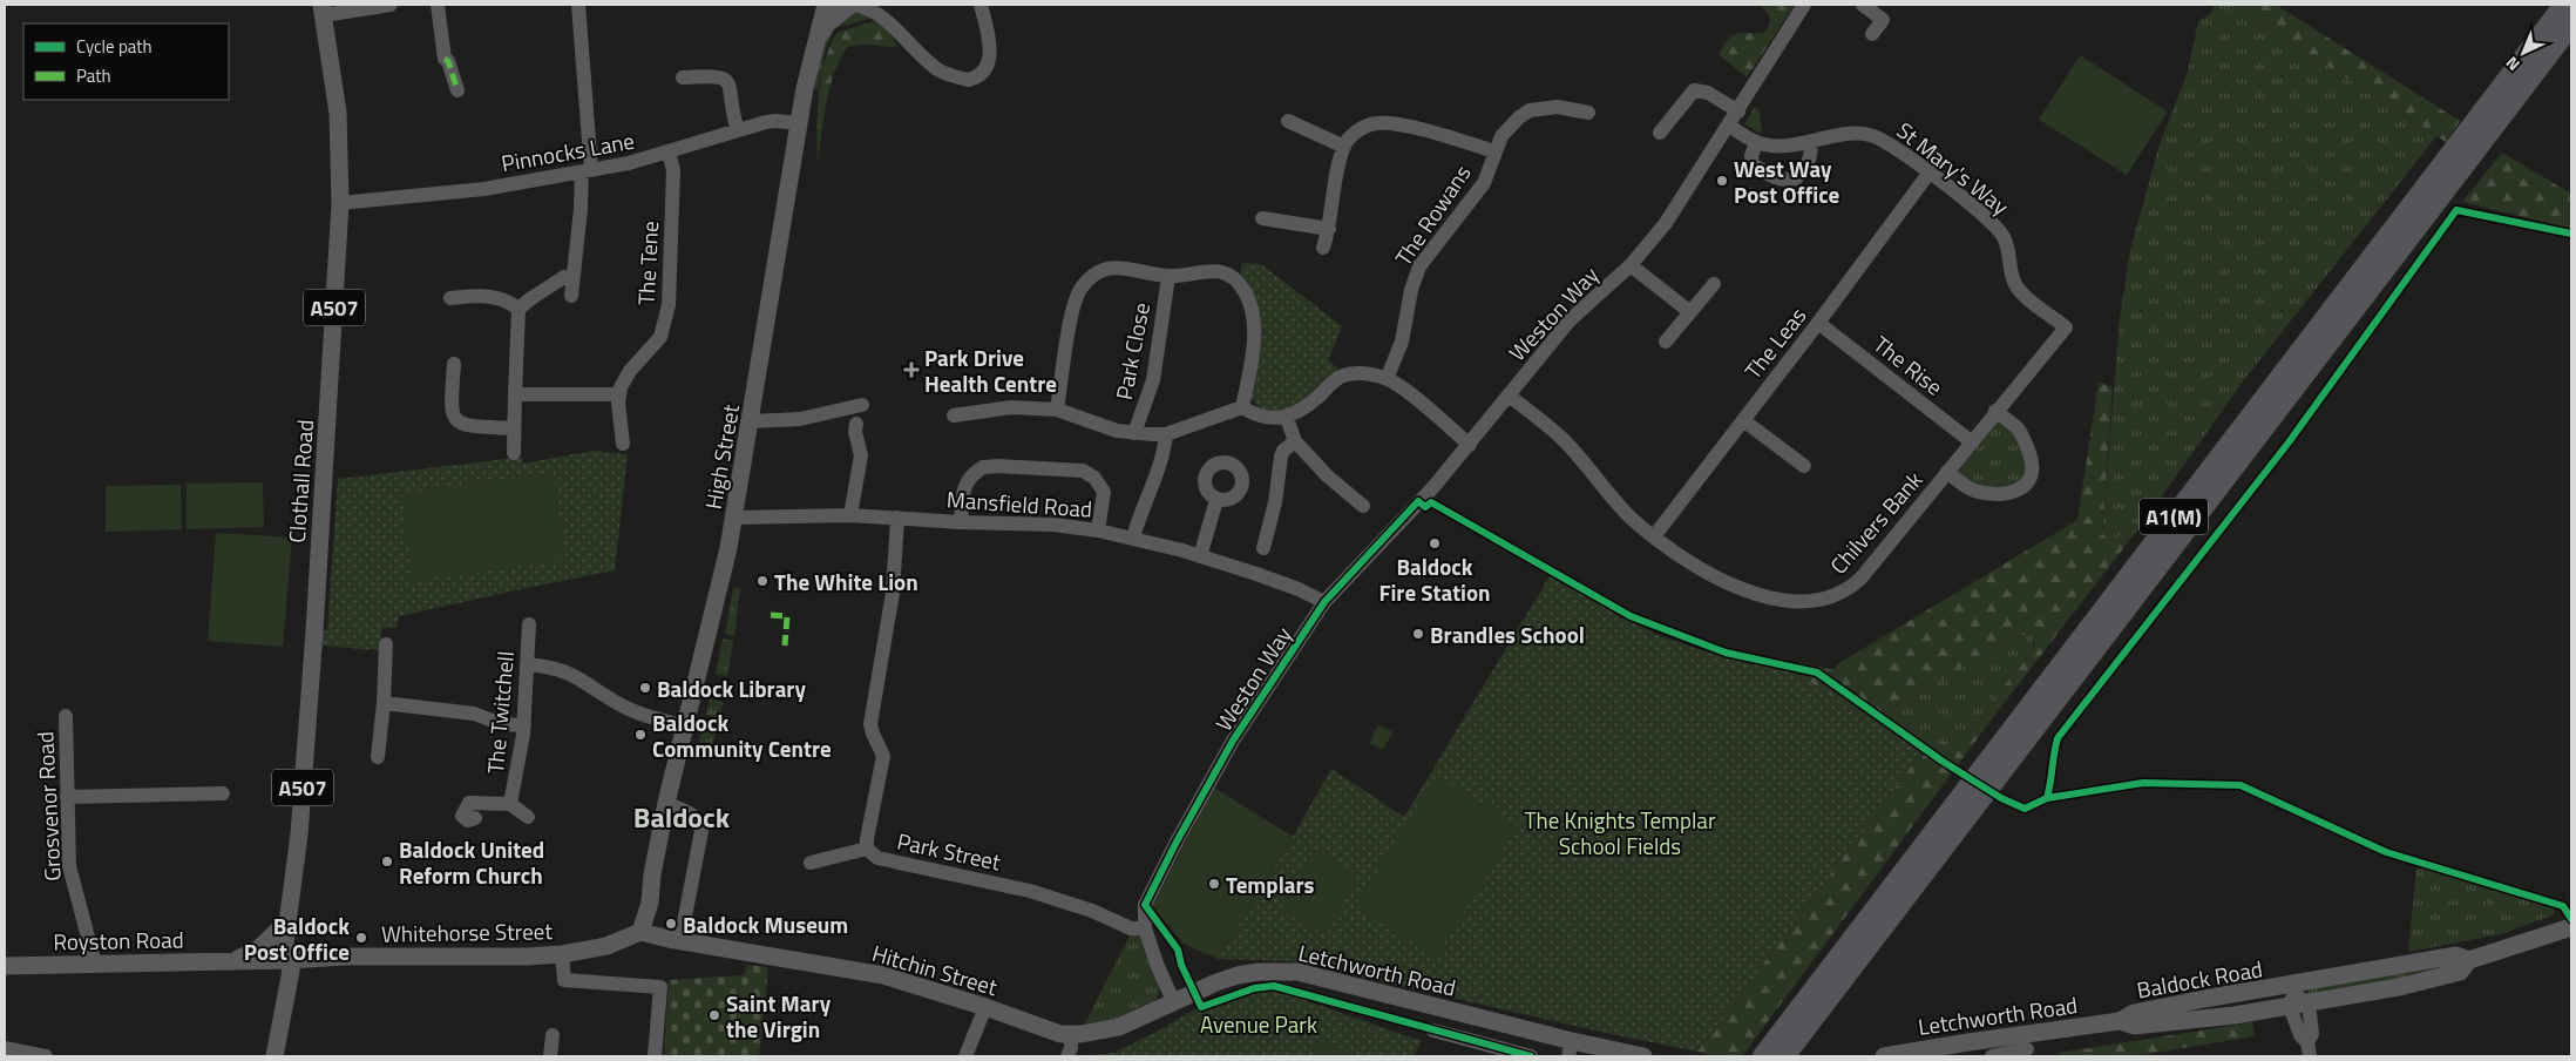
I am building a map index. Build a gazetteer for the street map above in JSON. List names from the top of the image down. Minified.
{"streets":{"highway":["A1(M)"],"main road":["A507","High Street","Clothall Road","Whitehorse Street","Royston Road","Hitchin Street","Letchworth Road","Baldock Road"],"street":["Pinnocks Lane","St Mary's Way","The Rowans","The Tene","Weston Way","The Leas","Park Close","The Rise","Mansfield Road","Chilvers Bank","The Twitchell","Grosvenor Road","Park Street"]},"crossings":[["Pinnocks Lane","The Tene"],["Pinnocks Lane","High Street"],["Pinnocks Lane","Clothall Road"],["St Mary's Way","Weston Way"],["St Mary's Way","The Leas"],["St Mary's Way","Chilvers Bank"],["A507","Clothall Road"],["A507","Whitehorse Street"],["A507","Royston Road"],["Weston Way","Mansfield Road"],["Weston Way","Chilvers Bank"],["Weston Way","Park Street"],["Weston Way","Hitchin Street"],["Weston Way","Letchworth Road"],["The Leas","The Rise"],["The Leas","Chilvers Bank"],["The Rise","Chilvers Bank"],["High Street","Mansfield Road"],["High Street","Whitehorse Street"],["High Street","Hitchin Street"],["Clothall Road","Whitehorse Street"],["Clothall Road","Royston Road"],["Mansfield Road","Park Street"],["Grosvenor Road","Royston Road"],["Whitehorse Street","Royston Road"],["Whitehorse Street","Hitchin Street"],["Hitchin Street","Letchworth Road"],["Letchworth Road","Baldock Road"]],"districts":["Baldock"],"parks":["The Knights Templar School Fields","Avenue Park"],"places":{"other":["West Way Post Office","Baldock Fire Station","The White Lion","Brandles School","Baldock Library","Baldock Community Centre","Baldock United Reform Church","Templars","Baldock Museum","Baldock Post Office","Saint Mary the Virgin"],"health":["Park Drive Health Centre"]},"legend":["Cycle path","Path"],"north":"bottom left"}
